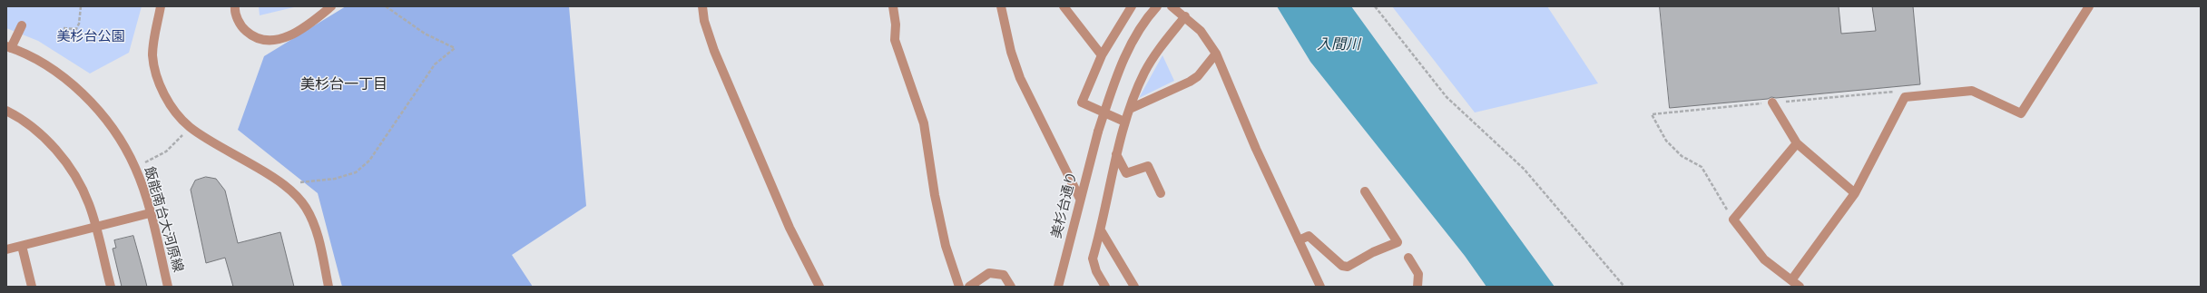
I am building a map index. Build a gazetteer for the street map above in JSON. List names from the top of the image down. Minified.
{"streets":{"street":["美杉台通り","飯能南台大河原線"]},"districts":["美杉台一丁目"],"water":["入間川"],"parks":["美杉台公園"]}
